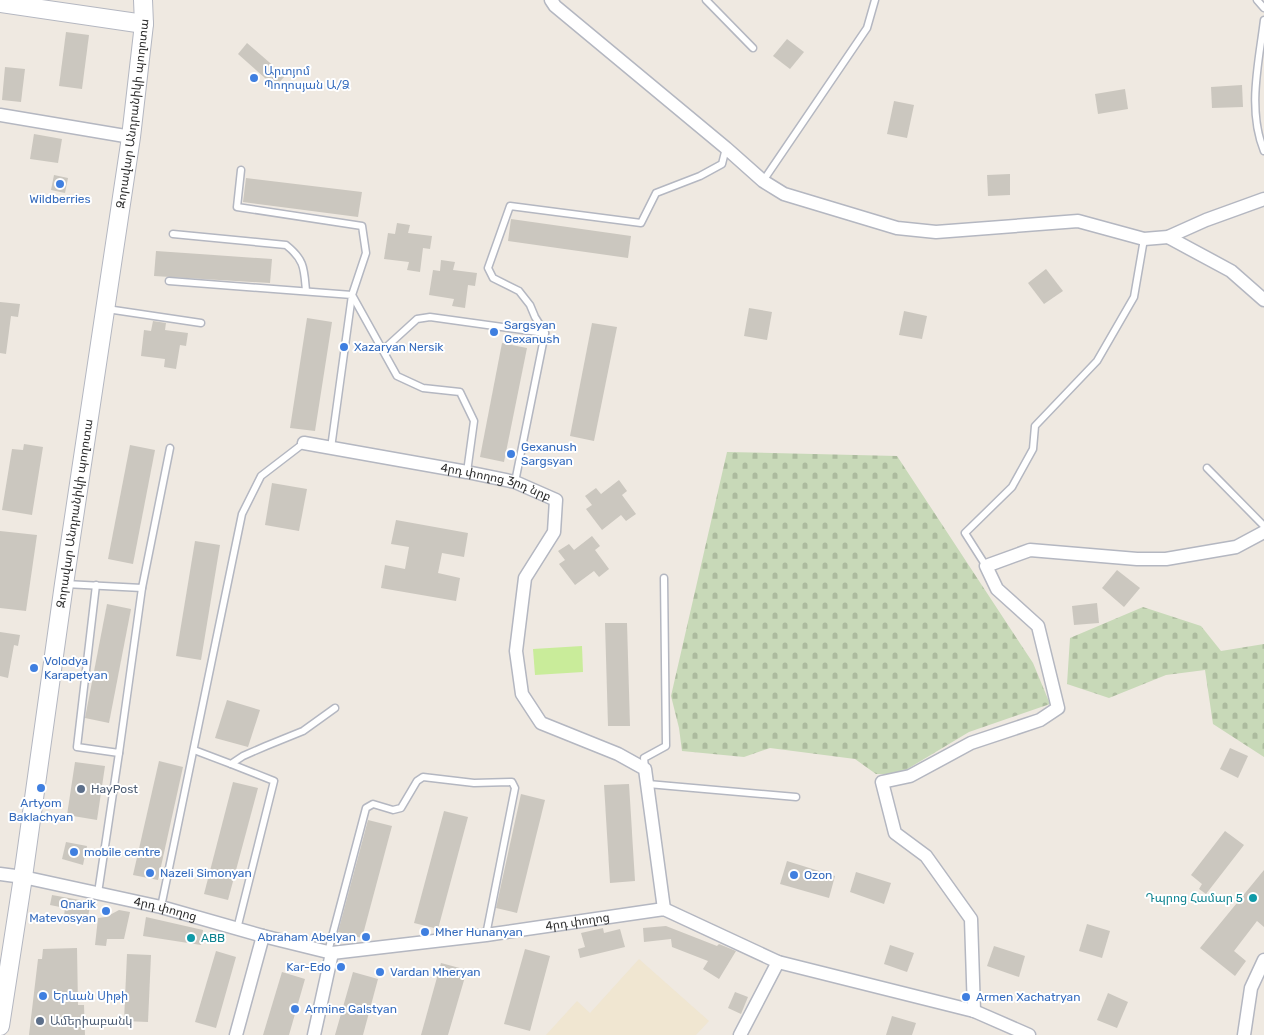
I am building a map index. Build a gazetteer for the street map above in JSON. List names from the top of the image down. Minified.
{"streets":{"main road":["Զորավար Անդրանիկի պողոտա"],"street":["4րդ փողոց 3րդ նրբ","4րդ փողոց"]},"crossings":[["Զորավար Անդրանիկի պողոտա","4րդ փողոց"]],"places":["Արտյոմ Պողոսյան Ա/Ձ","Wildberries","Sargsyan Gexanush","Xazaryan Nersik","Gexanush Sargsyan","Volodya Karapetyan","Artyom Baklachyan","HayPost","mobile centre","Nazeli Simonyan","Ozon","Դպրոց Համար 5","Qnarik Matevosyan","Mher Hunanyan","Abraham Abelyan","ABB","Kar-Edo","Vardan Mheryan","Երևան Սիթի","Armen Xachatryan","Armine Galstyan","Ամերիաբանկ"]}
